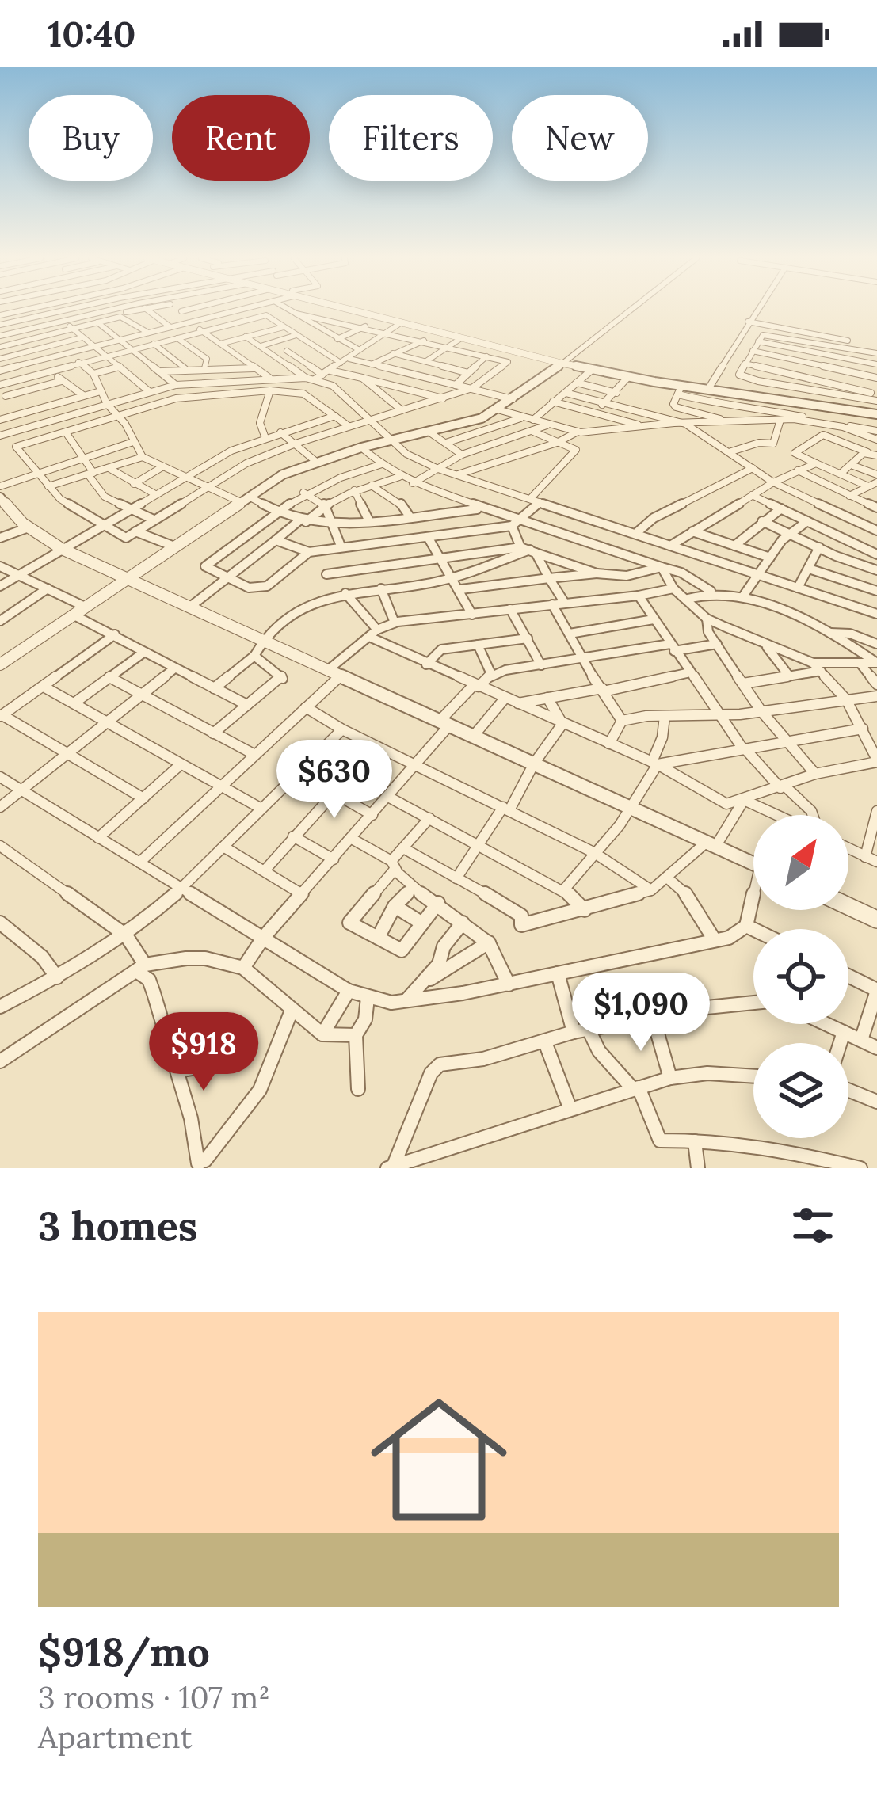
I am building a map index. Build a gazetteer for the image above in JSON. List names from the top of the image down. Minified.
{"north":"top right","page":{"status":"10:40","chip":["Buy","Rent","Filters","New"],"price":["$630","$1,090","$918"],"heading":"3 homes","list":[{"name":"$918/mo","note":"3 rooms · 107 m² · Apartment"}]}}
